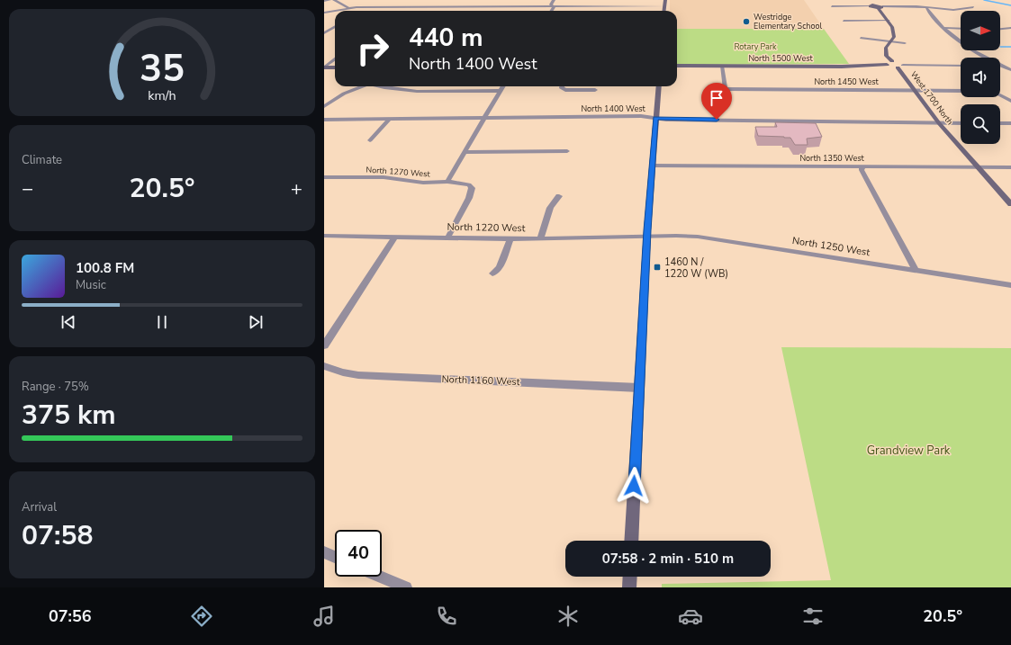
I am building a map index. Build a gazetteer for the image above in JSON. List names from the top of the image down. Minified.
{"streets":{"street":["North 1500 West","North 1450 West","West 1700 North","North 1400 West","North 1350 West","North 1270 West","North 1220 West","North 1250 West","North 1160 West"]},"crossings":[["North 1500 West","North 1450 West"],["North 1500 West","West 1700 North"],["North 1450 West","West 1700 North"],["West 1700 North","North 1400 West"],["West 1700 North","North 1350 West"],["North 1270 West","North 1220 West"],["North 1220 West","North 1250 West"]],"parks":["Rotary Park","Grandview Park"],"places":{"other":["Westridge Elementary School"],"transit":["1460 N / 1220 W (WB)"]},"north":"right","page":{"turn":["440 m","North 1400 West"],"tile":["Climate",["Range · 75%","375 km"],["Arrival","07:58"]],"heat":["−","20.5°","+"],"song":["100.8 FM","Music"],"limit":"40","trip":"07:58 · 2 min · 510 m","tabs":["07:56","20.5°"],"gauge":["35","km/h"]}}
